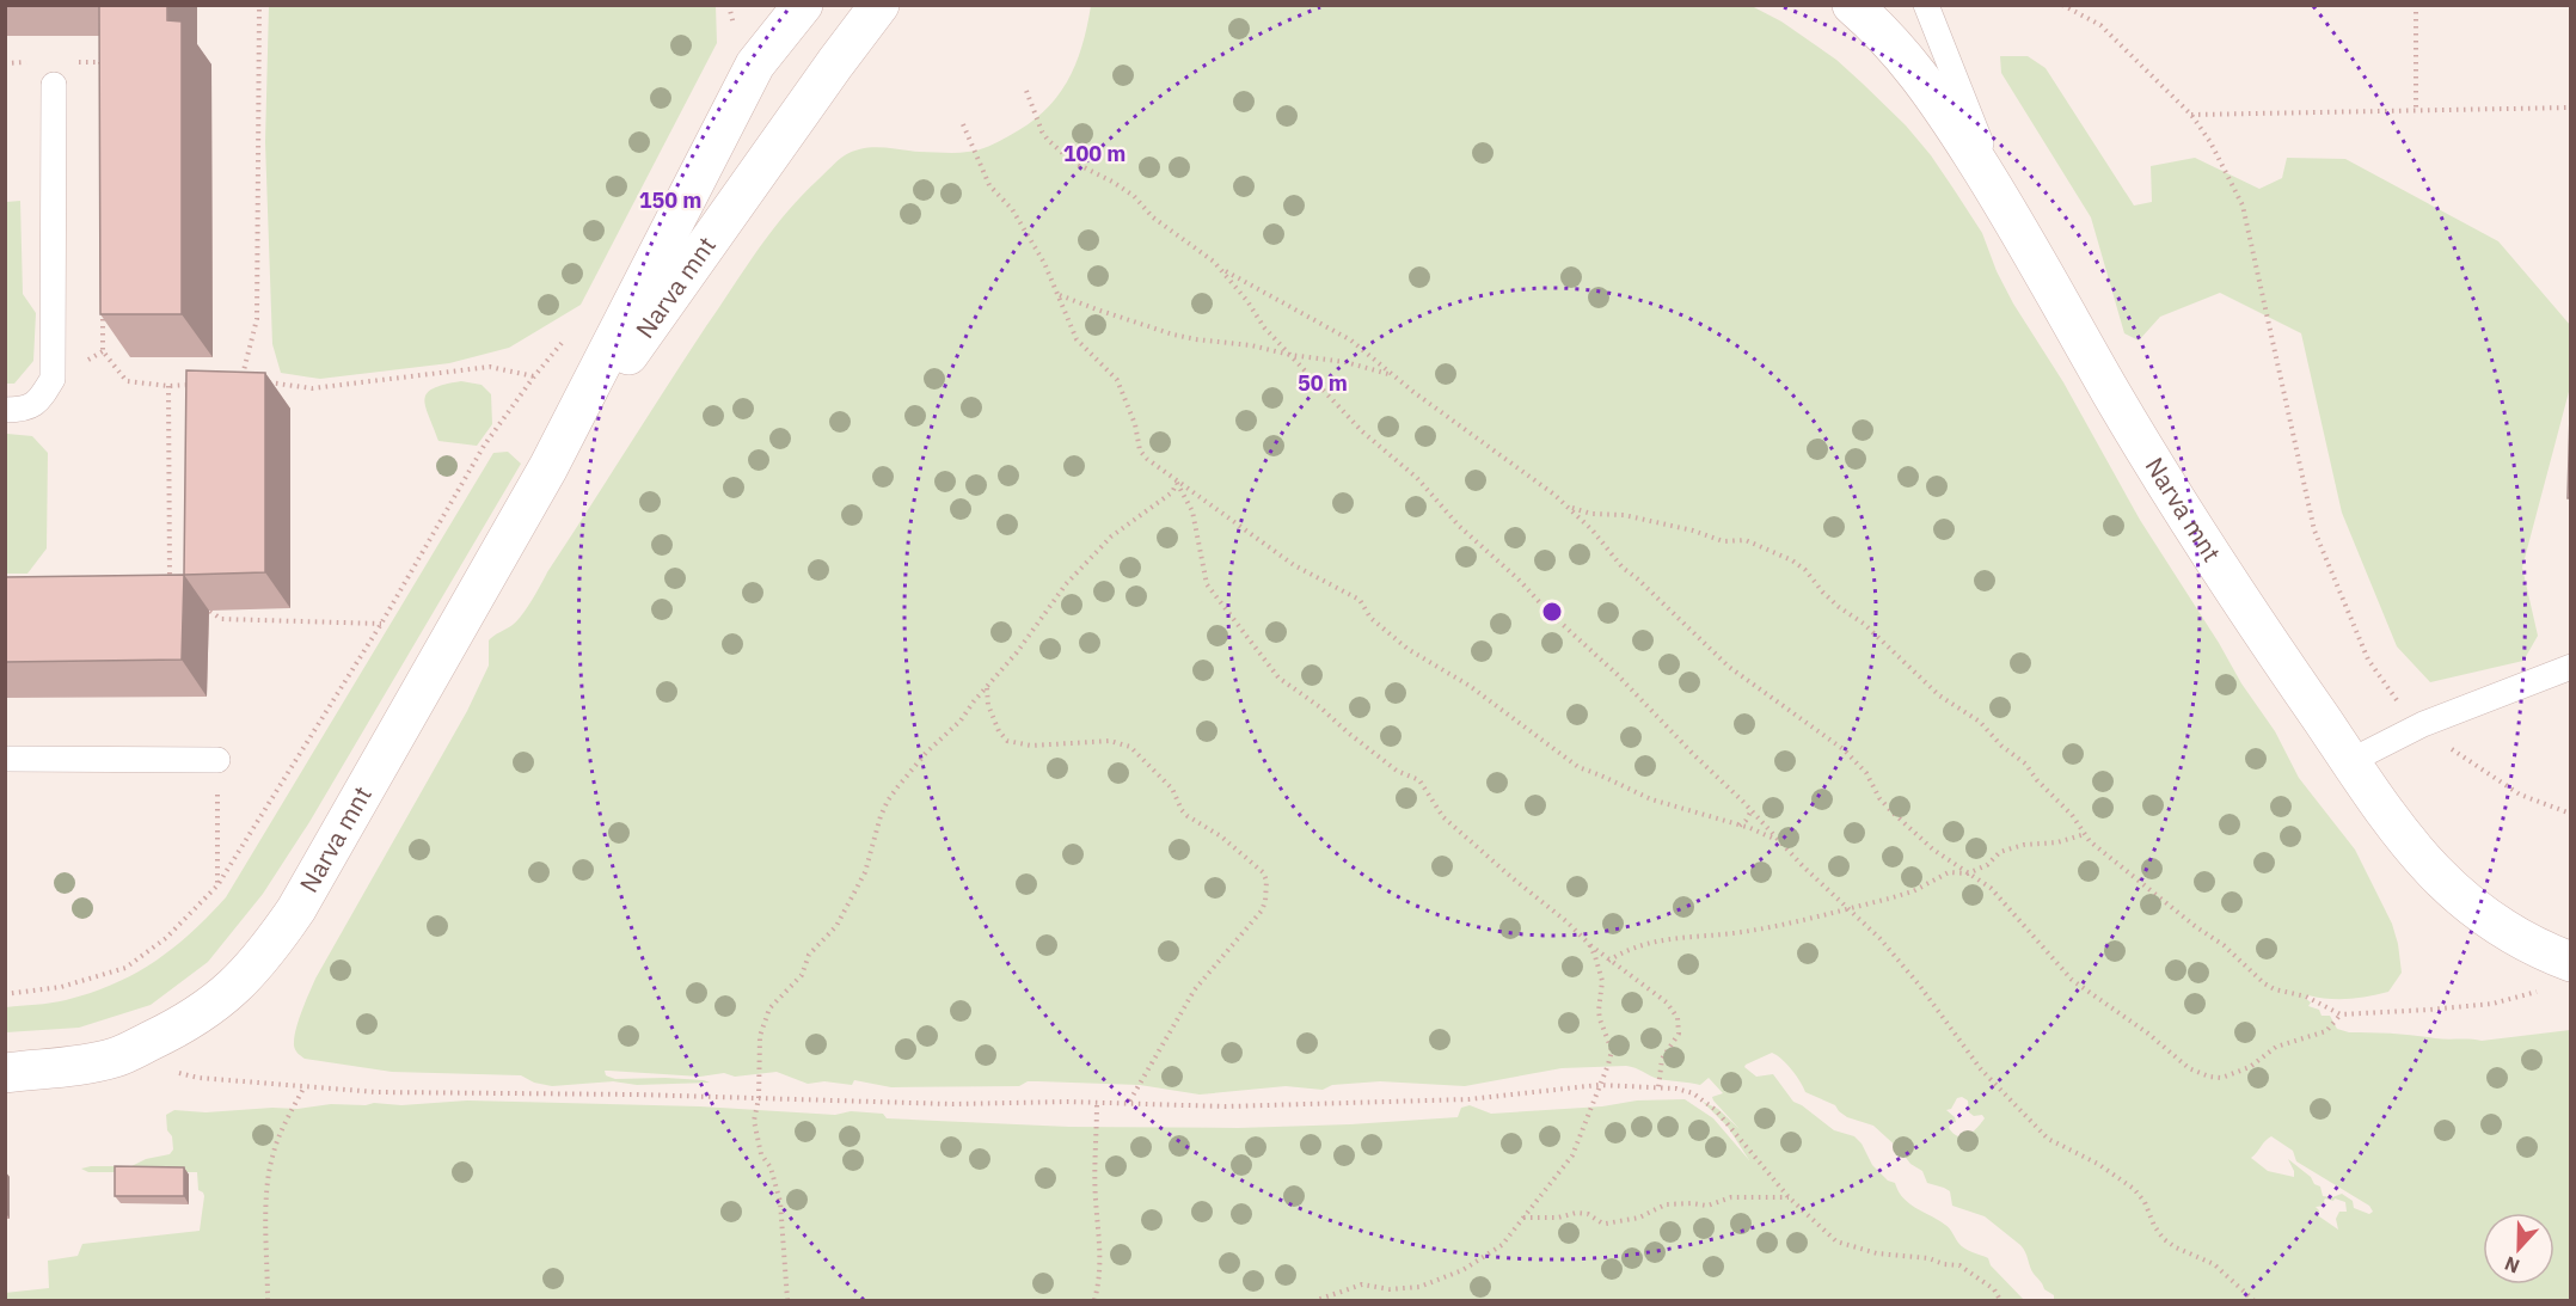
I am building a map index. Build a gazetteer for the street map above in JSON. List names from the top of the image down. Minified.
{"streets":{"main road":["Narva mnt"]},"north":"bottom","rings":["100 m","150 m","50 m"]}
